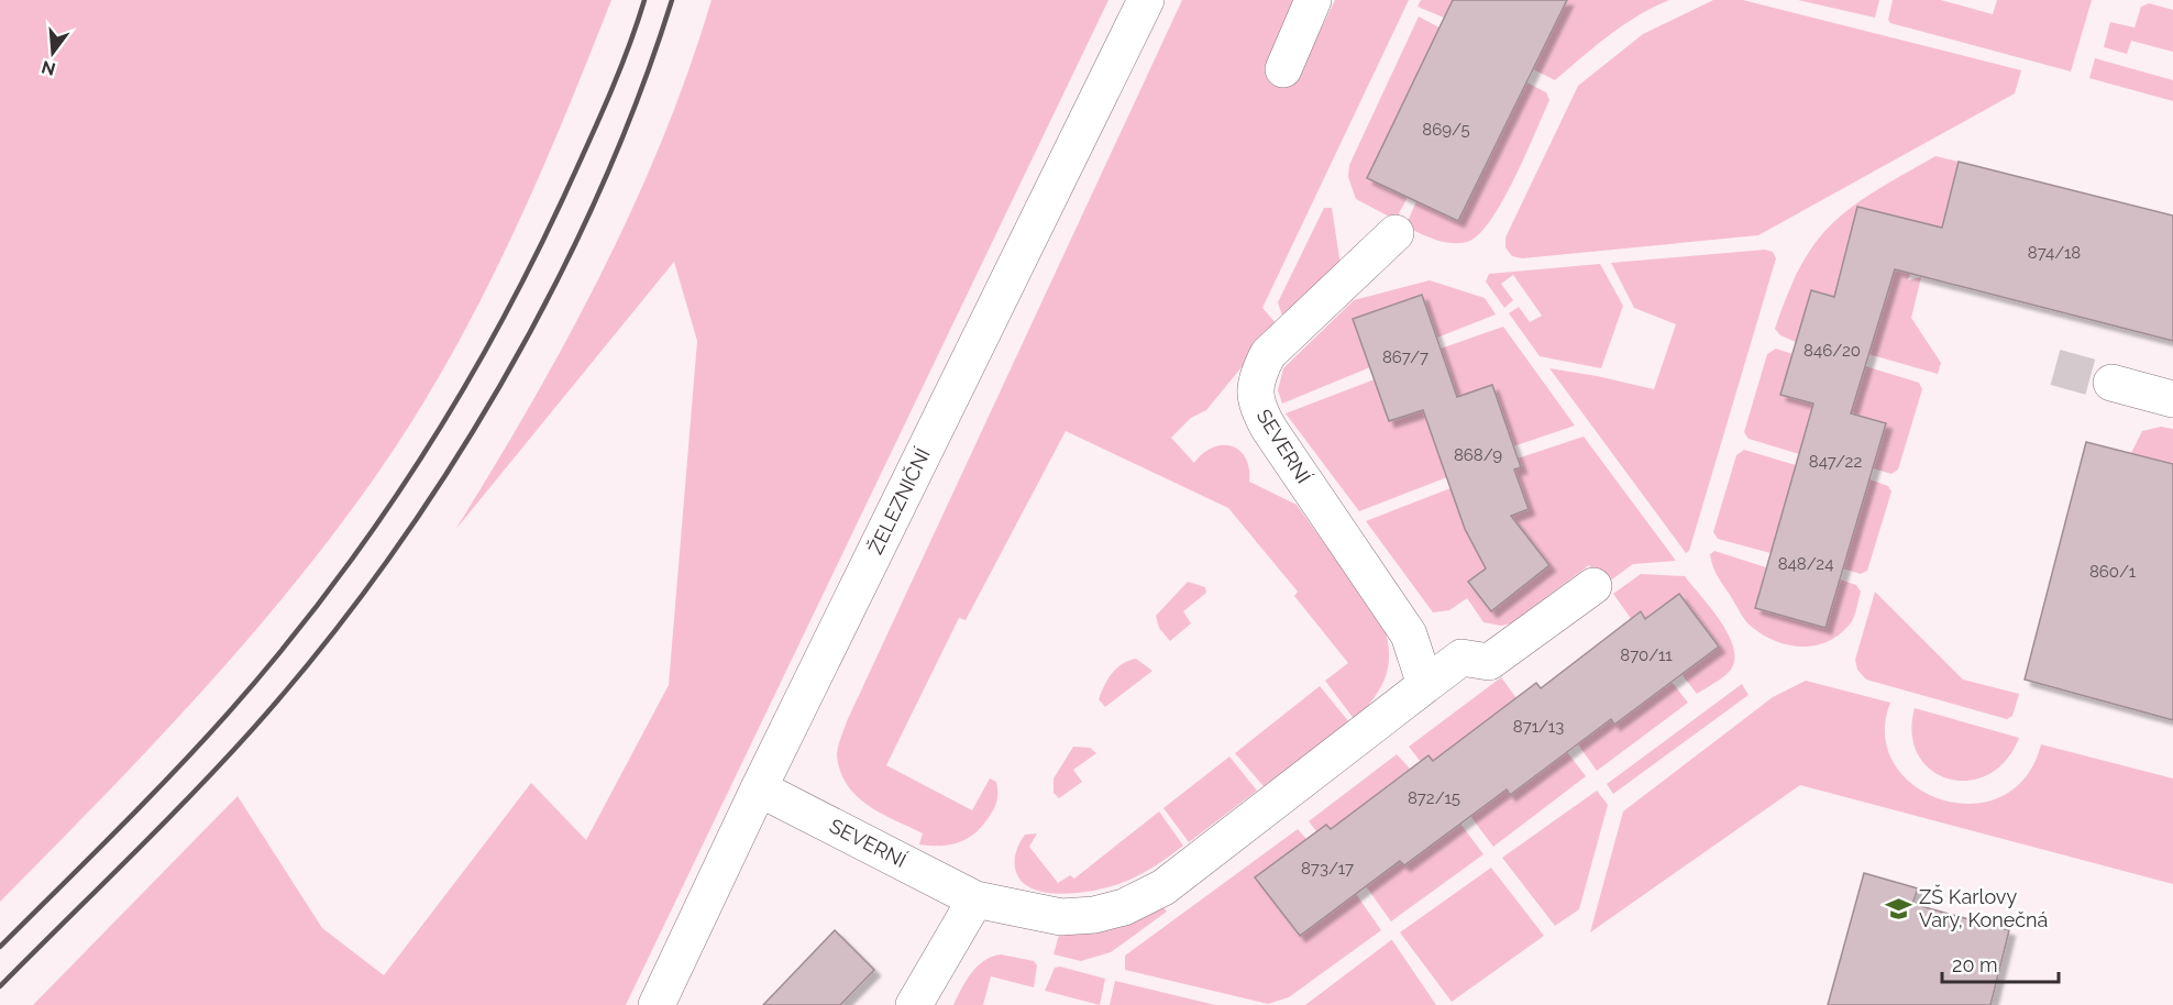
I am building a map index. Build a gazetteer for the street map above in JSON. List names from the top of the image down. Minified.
{"streets":{"street":["SEVERNÍ","ŽELEZNIČNÍ"]},"crossings":[["SEVERNÍ","ŽELEZNIČNÍ"]],"places":{"school or university":["ZŠ Karlovy Vary, Konečná"]},"house_numbers":["869/5","874/18","846/20","867/7","868/9","847/22","848/24","860/1","870/11","871/13","872/15","873/17"],"scale_bar":"20 m","north":"bottom"}
